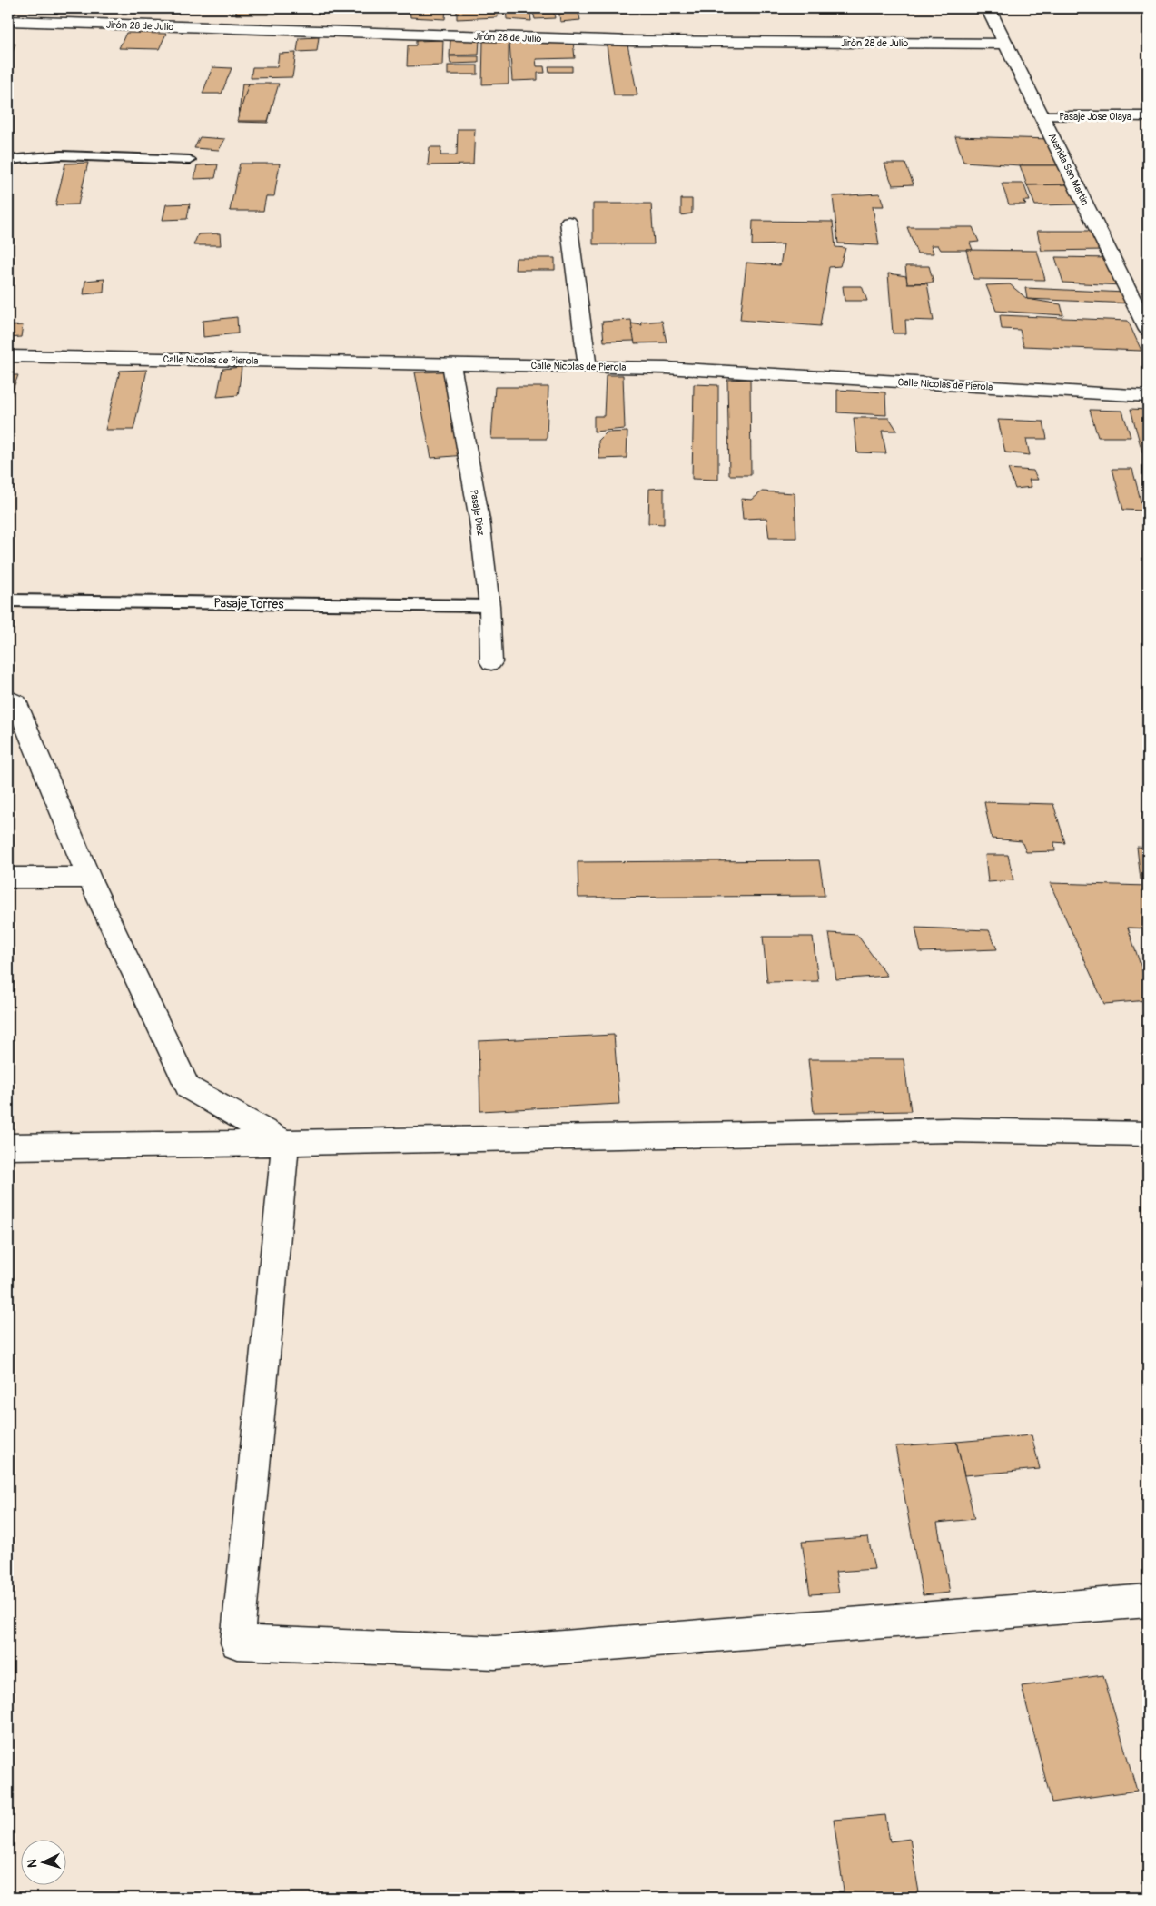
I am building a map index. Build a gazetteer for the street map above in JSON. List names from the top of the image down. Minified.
{"streets":{"street":["Jirón 28 de Julio","Pasaje Jose Olaya","Avenida San Martin","Calle Nicolas de Pierola","Pasaje Diez"],"lane":["Pasaje Torres"]},"crossings":[["Jirón 28 de Julio","Avenida San Martin"],["Pasaje Jose Olaya","Avenida San Martin"],["Calle Nicolas de Pierola","Pasaje Diez"],["Pasaje Diez","Pasaje Torres"]],"north":"left"}
